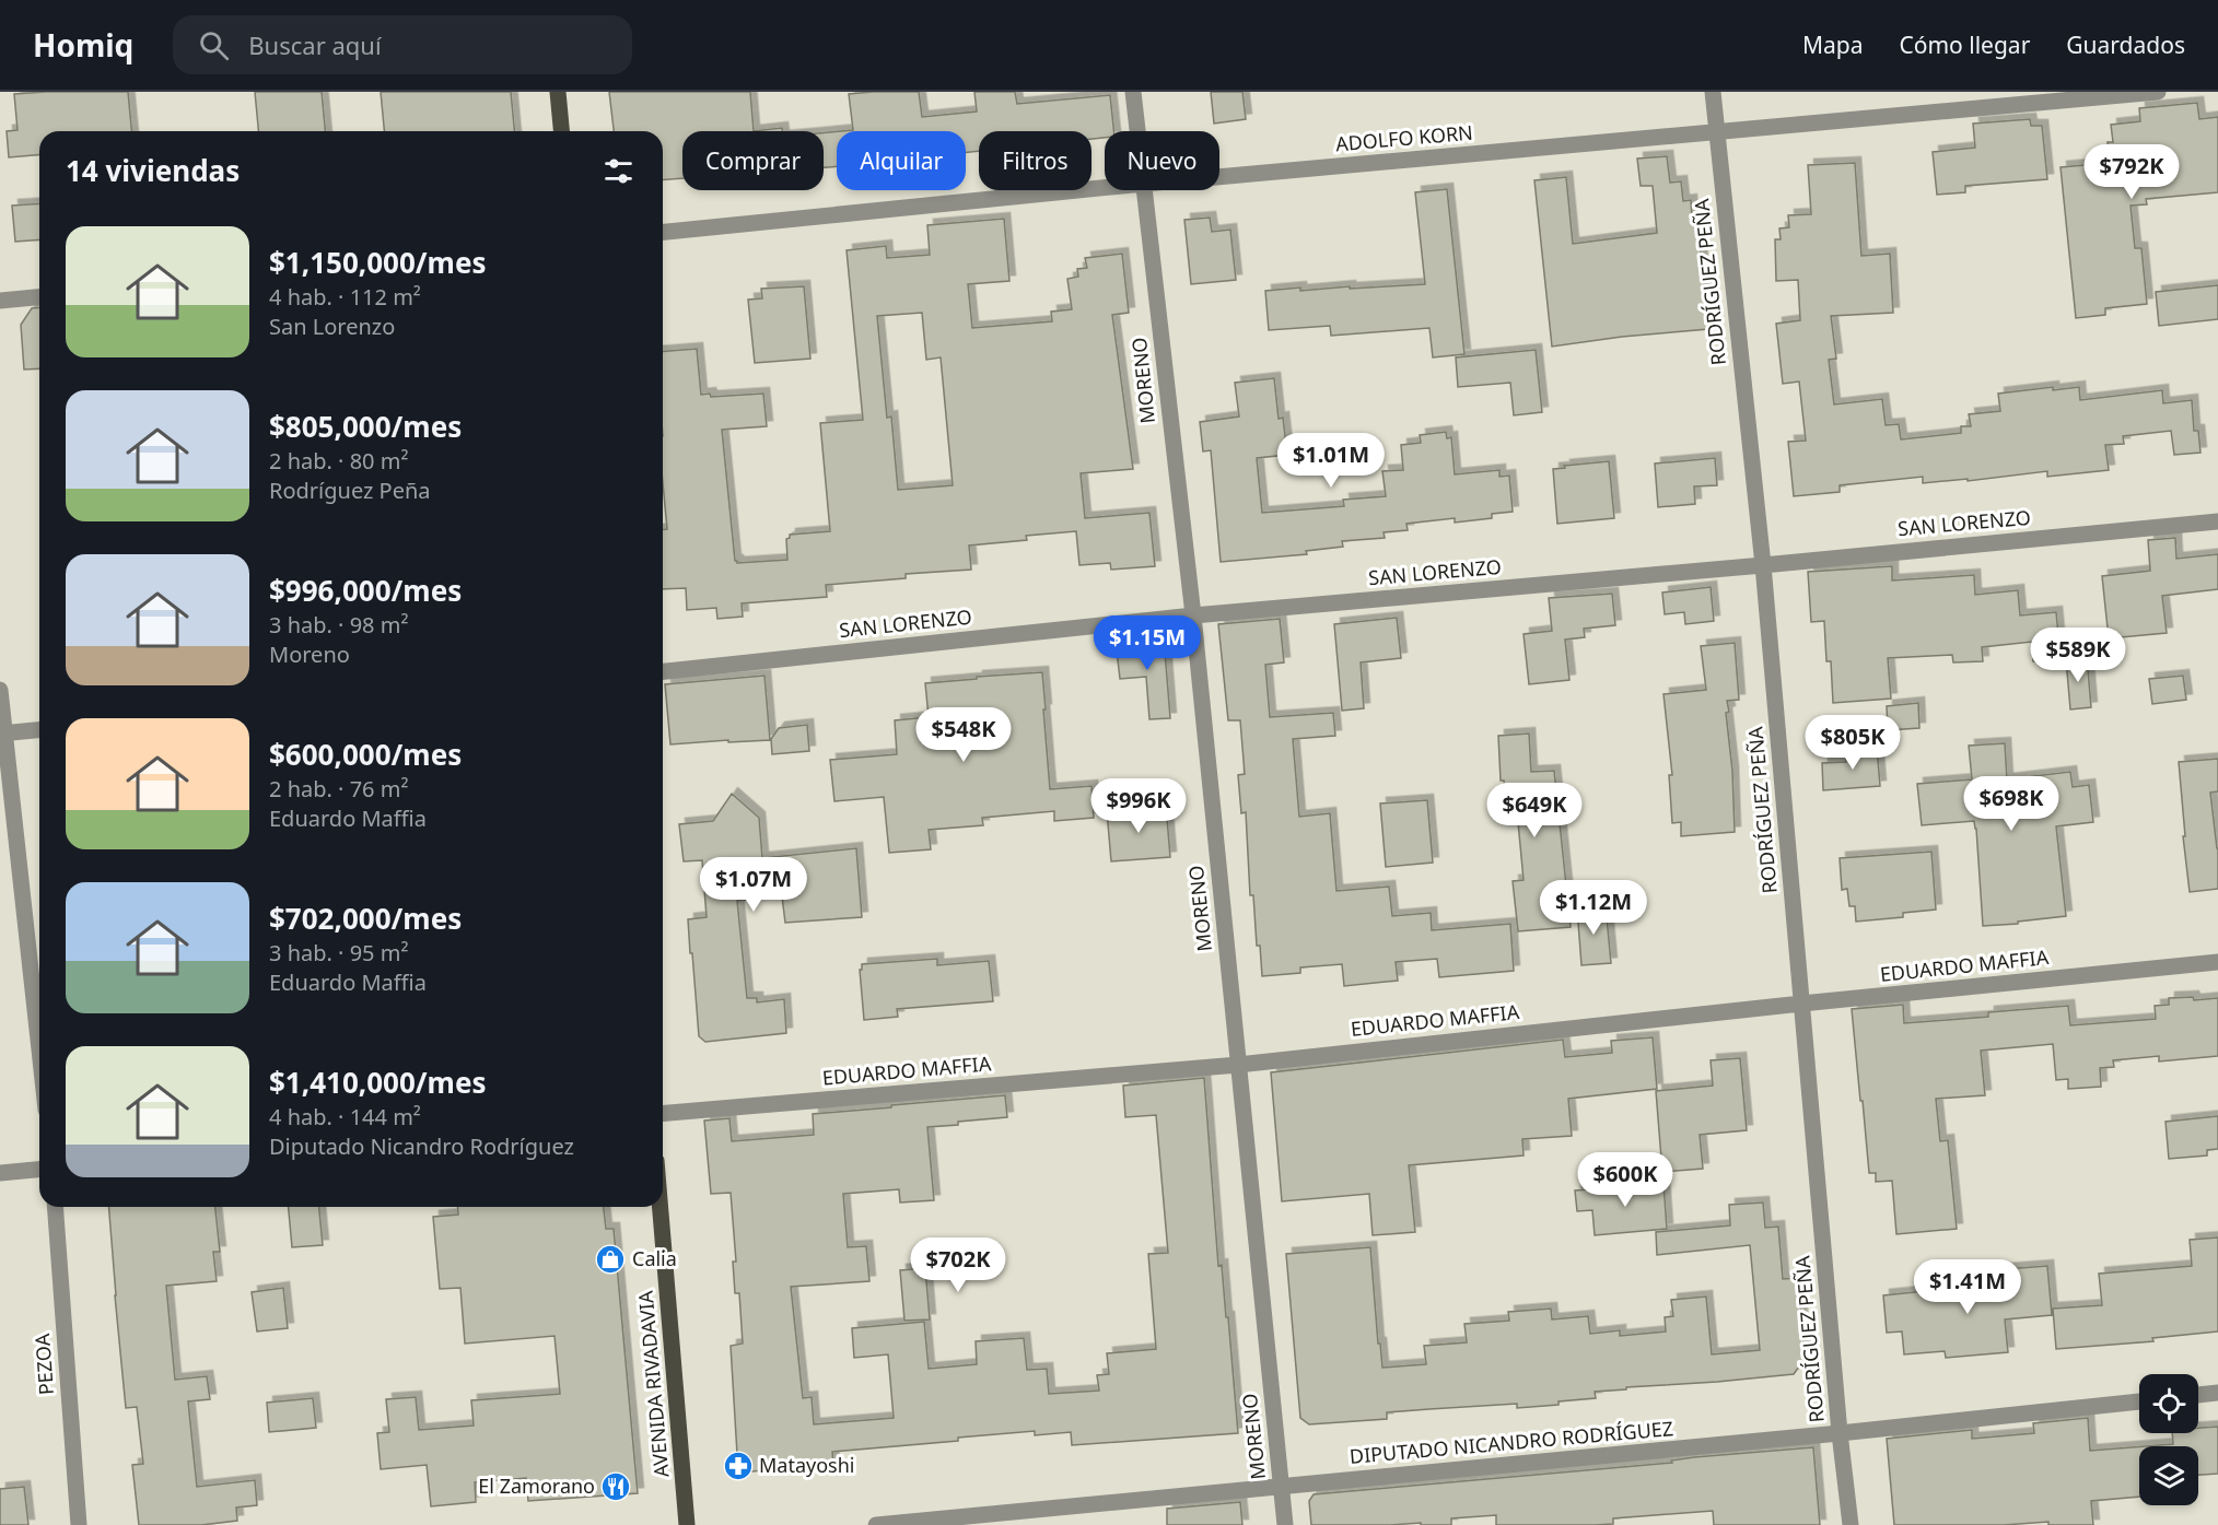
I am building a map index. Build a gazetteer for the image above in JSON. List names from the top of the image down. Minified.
{"streets":{"main road":["AVENIDA RIVADAVIA"],"street":["ADOLFO KORN","RODRÍGUEZ PEÑA","MORENO","SAN LORENZO","EDUARDO MAFFIA","PEZOA","DIPUTADO NICANDRO RODRÍGUEZ"]},"crossings":[["ADOLFO KORN","RODRÍGUEZ PEÑA"],["RODRÍGUEZ PEÑA","SAN LORENZO"],["RODRÍGUEZ PEÑA","EDUARDO MAFFIA"],["RODRÍGUEZ PEÑA","DIPUTADO NICANDRO RODRÍGUEZ"],["MORENO","SAN LORENZO"],["MORENO","EDUARDO MAFFIA"],["MORENO","DIPUTADO NICANDRO RODRÍGUEZ"]],"places":{"shop":["Calia"],"pharmacy":["Matayoshi"],"restaurant":["El Zamorano"]},"page":{"header":"Homiq","search":"Buscar aquí","nav":["Mapa","Cómo llegar","Guardados"],"chip":["Comprar","Alquilar","Filtros","Nuevo"],"heading":"14 viviendas","price":["$792K","$1.01M","$1.15M","$589K","$548K","$805K","$698K","$996K","$649K","$1.07M","$1.12M","$600K","$702K","$1.41M"],"list":[{"name":"$1,150,000/mes","note":"4 hab. · 112 m² · San Lorenzo"},{"name":"$805,000/mes","note":"2 hab. · 80 m² · Rodríguez Peña"},{"name":"$996,000/mes","note":"3 hab. · 98 m² · Moreno"},{"name":"$600,000/mes","note":"2 hab. · 76 m² · Eduardo Maffia"},{"name":"$702,000/mes","note":"3 hab. · 95 m² · Eduardo Maffia"},{"name":"$1,410,000/mes","note":"4 hab. · 144 m² · Diputado Nicandro Rodríguez"}]}}
